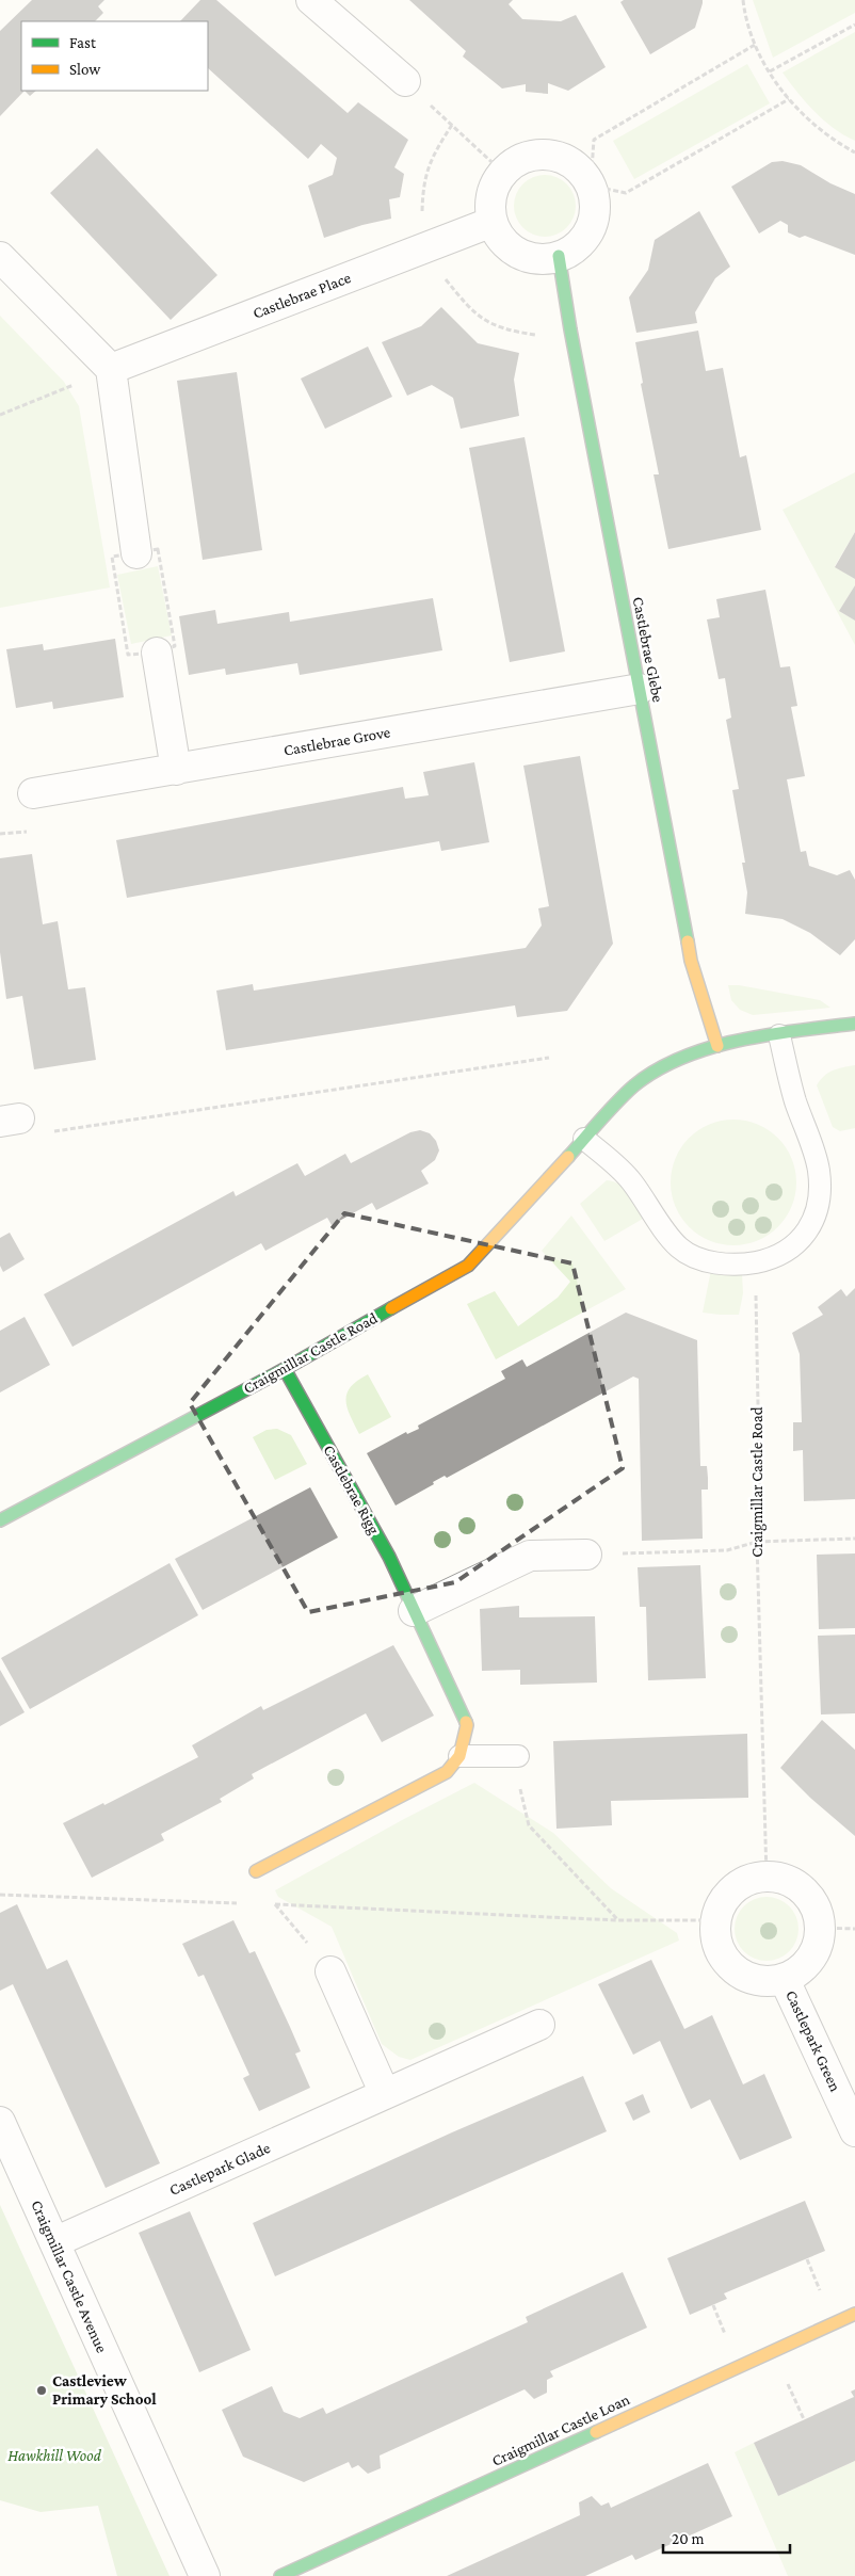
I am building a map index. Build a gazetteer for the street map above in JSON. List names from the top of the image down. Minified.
{"streets":{"street":["Castlebrae Place","Castlebrae Glebe","Castlebrae Grove","Craigmillar Castle Road","Castlebrae Rigg","Castlepark Green","Castlepark Glade","Craigmillar Castle Avenue","Craigmillar Castle Loan"]},"crossings":[["Castlebrae Place","Castlebrae Glebe"],["Castlebrae Glebe","Castlebrae Grove"],["Castlebrae Glebe","Craigmillar Castle Road"],["Craigmillar Castle Road","Castlebrae Rigg"],["Craigmillar Castle Road","Castlepark Green"],["Castlepark Glade","Craigmillar Castle Avenue"]],"parks":["Hawkhill Wood"],"places":["Castleview Primary School"],"legend":["Fast","Slow"],"scale_bar":"20 m"}
